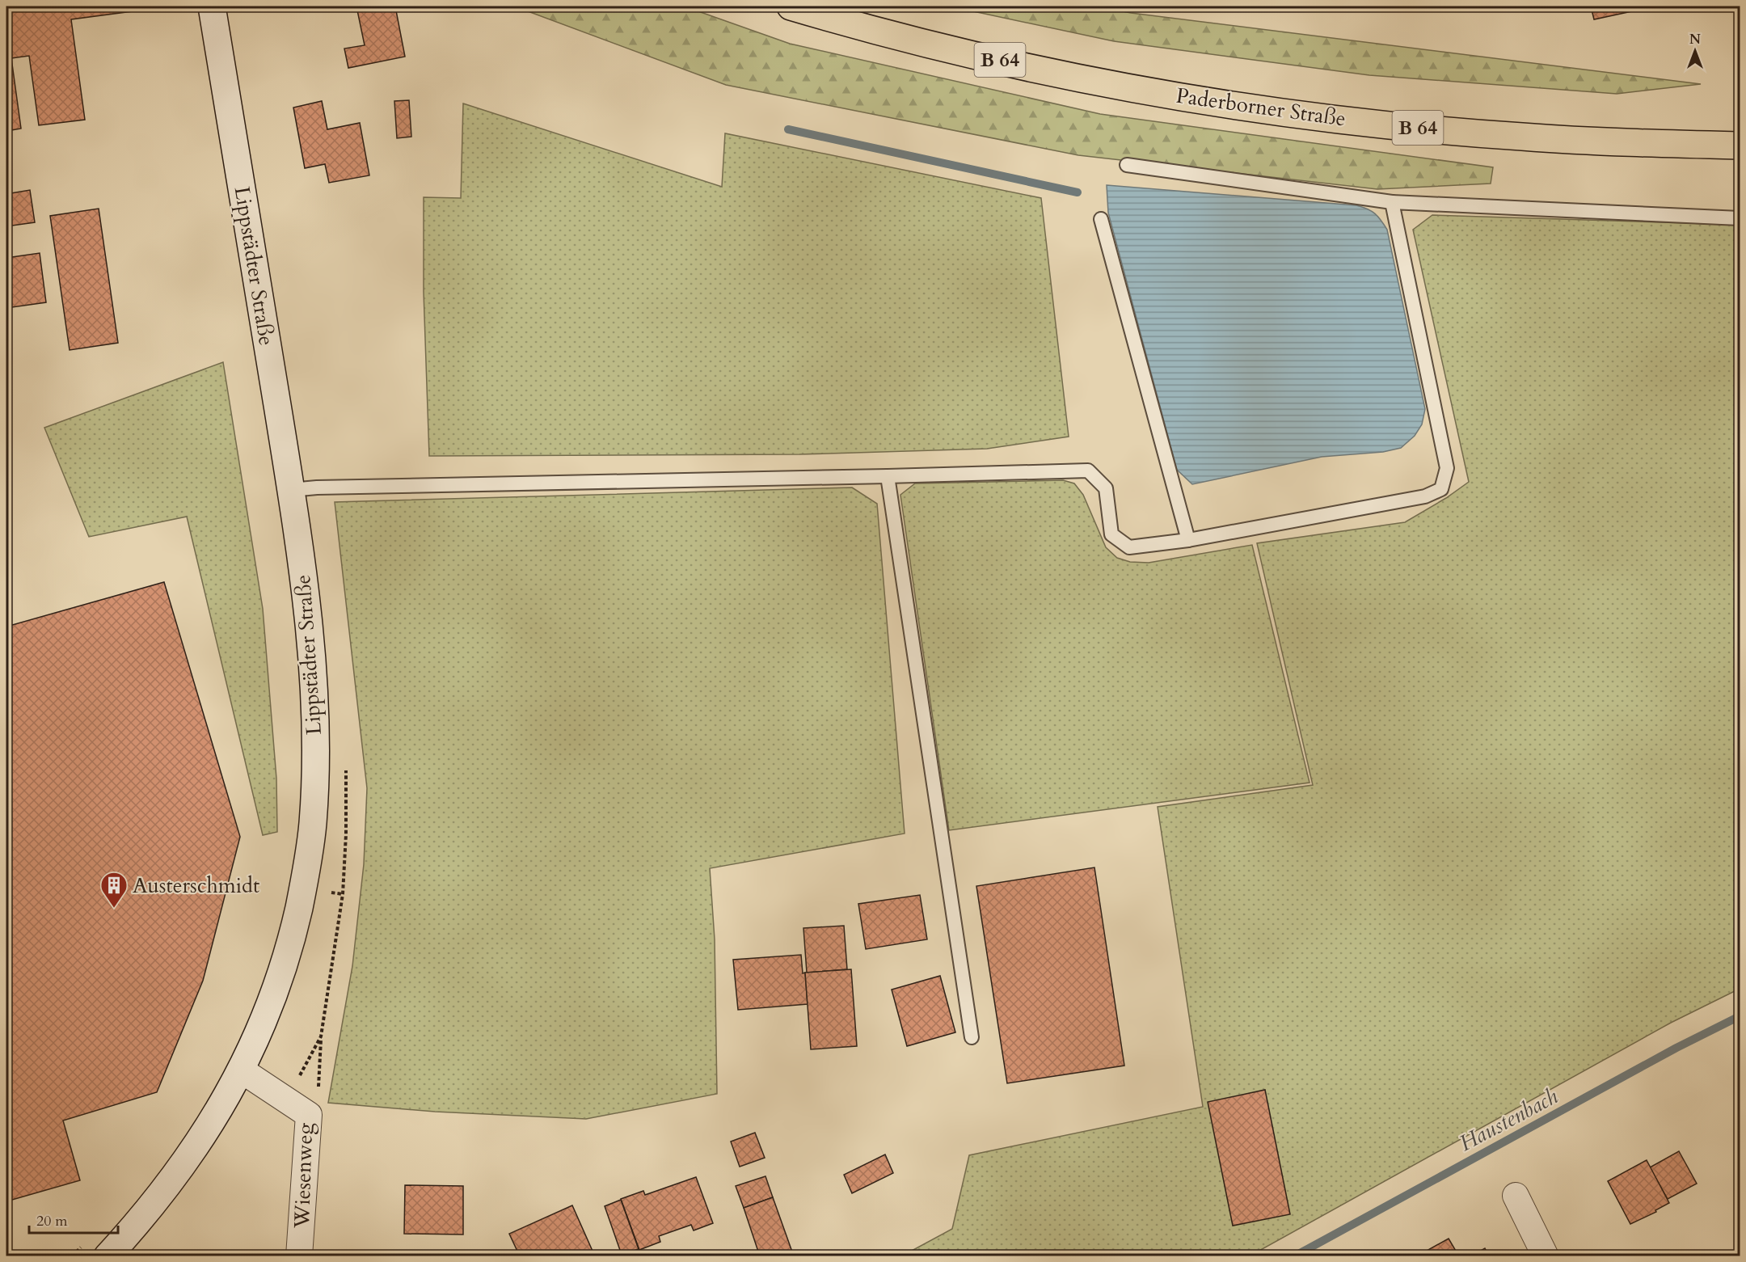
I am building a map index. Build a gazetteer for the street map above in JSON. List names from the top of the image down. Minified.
{"streets":{"main road":["B 64","Paderborner Straße","Lippstädter Straße"],"street":["Wiesenweg"]},"crossings":[["Lippstädter Straße","Wiesenweg"]],"water":["Haustenbach"],"places":{"building":["Austerschmidt"]},"scale_bar":"20 m","north":"top"}
